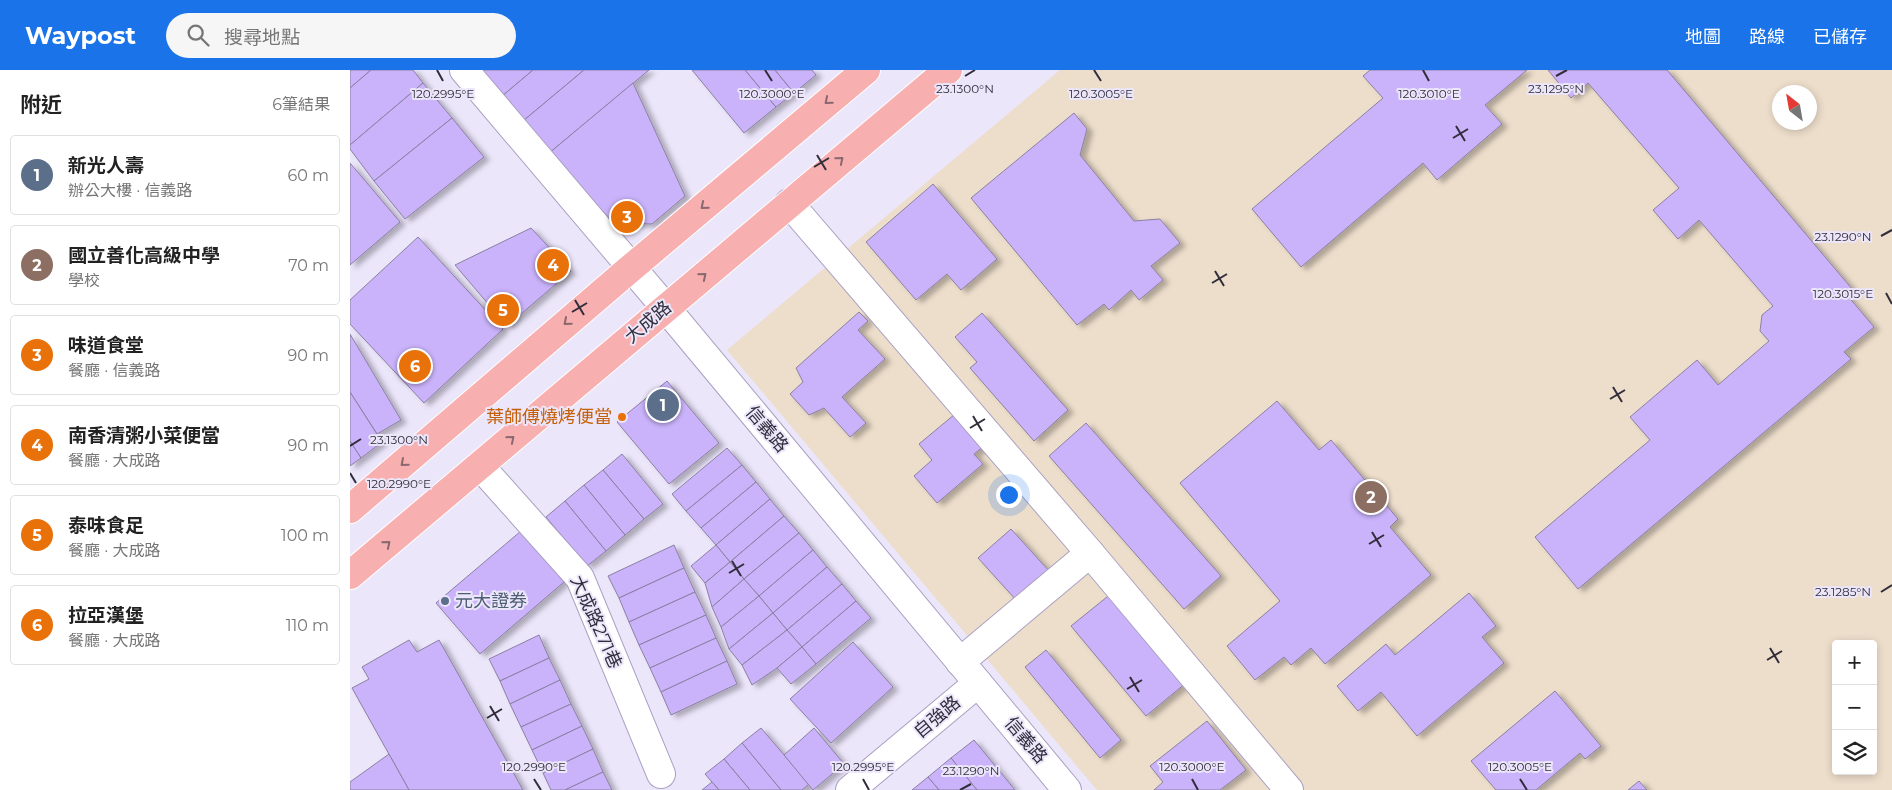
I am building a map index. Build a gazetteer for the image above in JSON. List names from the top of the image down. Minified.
{"streets":{"main road":["大成路"],"street":["信義路","大成路271巷","自強路"]},"crossings":[["大成路","信義路"],["大成路","大成路271巷"],["信義路","自強路"]],"places":["葉師傅燒烤便當","元大證券"],"north":"top left","page":{"header":"Waypost","search":"搜尋地點","nav":["地圖","路線","已儲存"],"heading":["附近","6筆結果"],"list":[{"mark":"1","name":"新光人壽","note":"辦公大樓 · 信義路","value":"60 m"},{"mark":"2","name":"國立善化高級中學","note":"學校","value":"70 m"},{"mark":"3","name":"味道食堂","note":"餐廳 · 信義路","value":"90 m"},{"mark":"4","name":"南香清粥小菜便當","note":"餐廳 · 大成路","value":"90 m"},{"mark":"5","name":"泰味食足","note":"餐廳 · 大成路","value":"100 m"},{"mark":"6","name":"拉亞漢堡","note":"餐廳 · 大成路","value":"110 m"}],"pins":["3","4","5","6","1","2"],"map_buttons":["+","−"]},"coordinates":["23.1300°N","23.1295°N","120.2995°E","120.3000°E","120.3005°E","120.3010°E","23.1290°N","120.3015°E","120.2990°E","23.1285°N"]}
